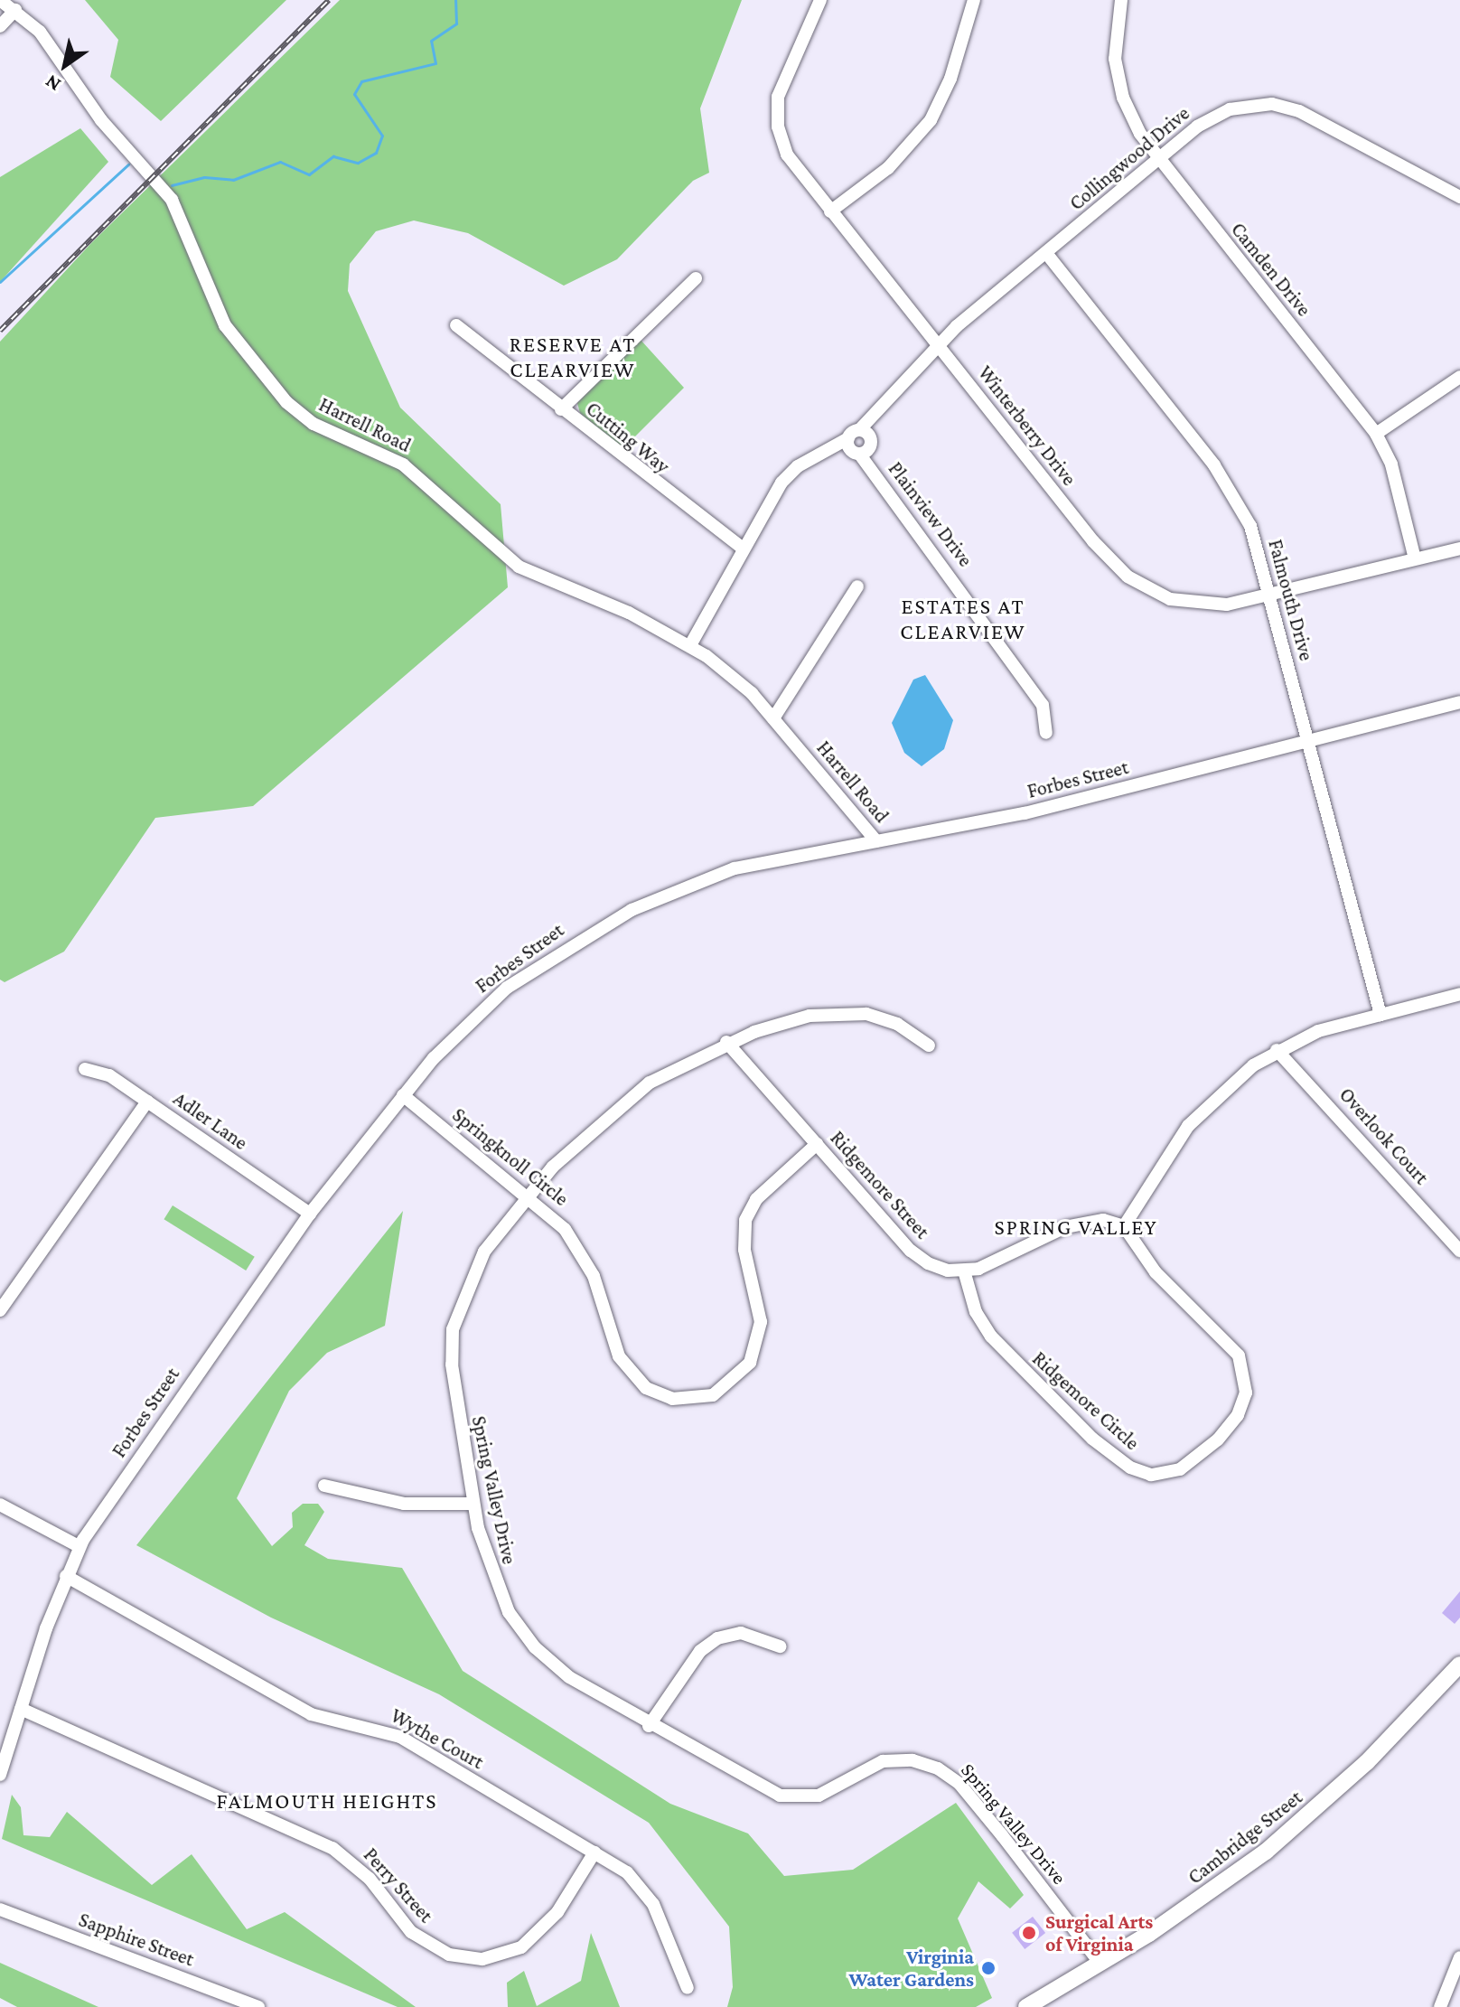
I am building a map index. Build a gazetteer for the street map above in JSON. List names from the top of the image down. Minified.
{"streets":{"main road":["Cambridge Street"],"street":["Collingwood Drive","Camden Drive","Harrell Road","Winterberry Drive","Cutting Way","Plainview Drive","Falmouth Drive","Forbes Street","Adler Lane","Overlook Court","Springknoll Circle","Ridgemore Street","Ridgemore Circle","Spring Valley Drive","Wythe Court","Perry Street","Sapphire Street"]},"crossings":[["Collingwood Drive","Camden Drive"],["Collingwood Drive","Winterberry Drive"],["Collingwood Drive","Plainview Drive"],["Collingwood Drive","Falmouth Drive"],["Camden Drive","Winterberry Drive"],["Harrell Road","Forbes Street"],["Winterberry Drive","Falmouth Drive"],["Falmouth Drive","Forbes Street"],["Forbes Street","Adler Lane"],["Forbes Street","Springknoll Circle"],["Forbes Street","Wythe Court"],["Forbes Street","Perry Street"],["Springknoll Circle","Ridgemore Street"],["Springknoll Circle","Spring Valley Drive"],["Ridgemore Street","Ridgemore Circle"],["Ridgemore Street","Spring Valley Drive"],["Spring Valley Drive","Cambridge Street"],["Wythe Court","Perry Street"]],"districts":["RESERVE AT CLEARVIEW","ESTATES AT CLEARVIEW","SPRING VALLEY","FALMOUTH HEIGHTS"],"places":["Surgical Arts of Virginia","Virginia Water Gardens"],"north":"bottom left"}
